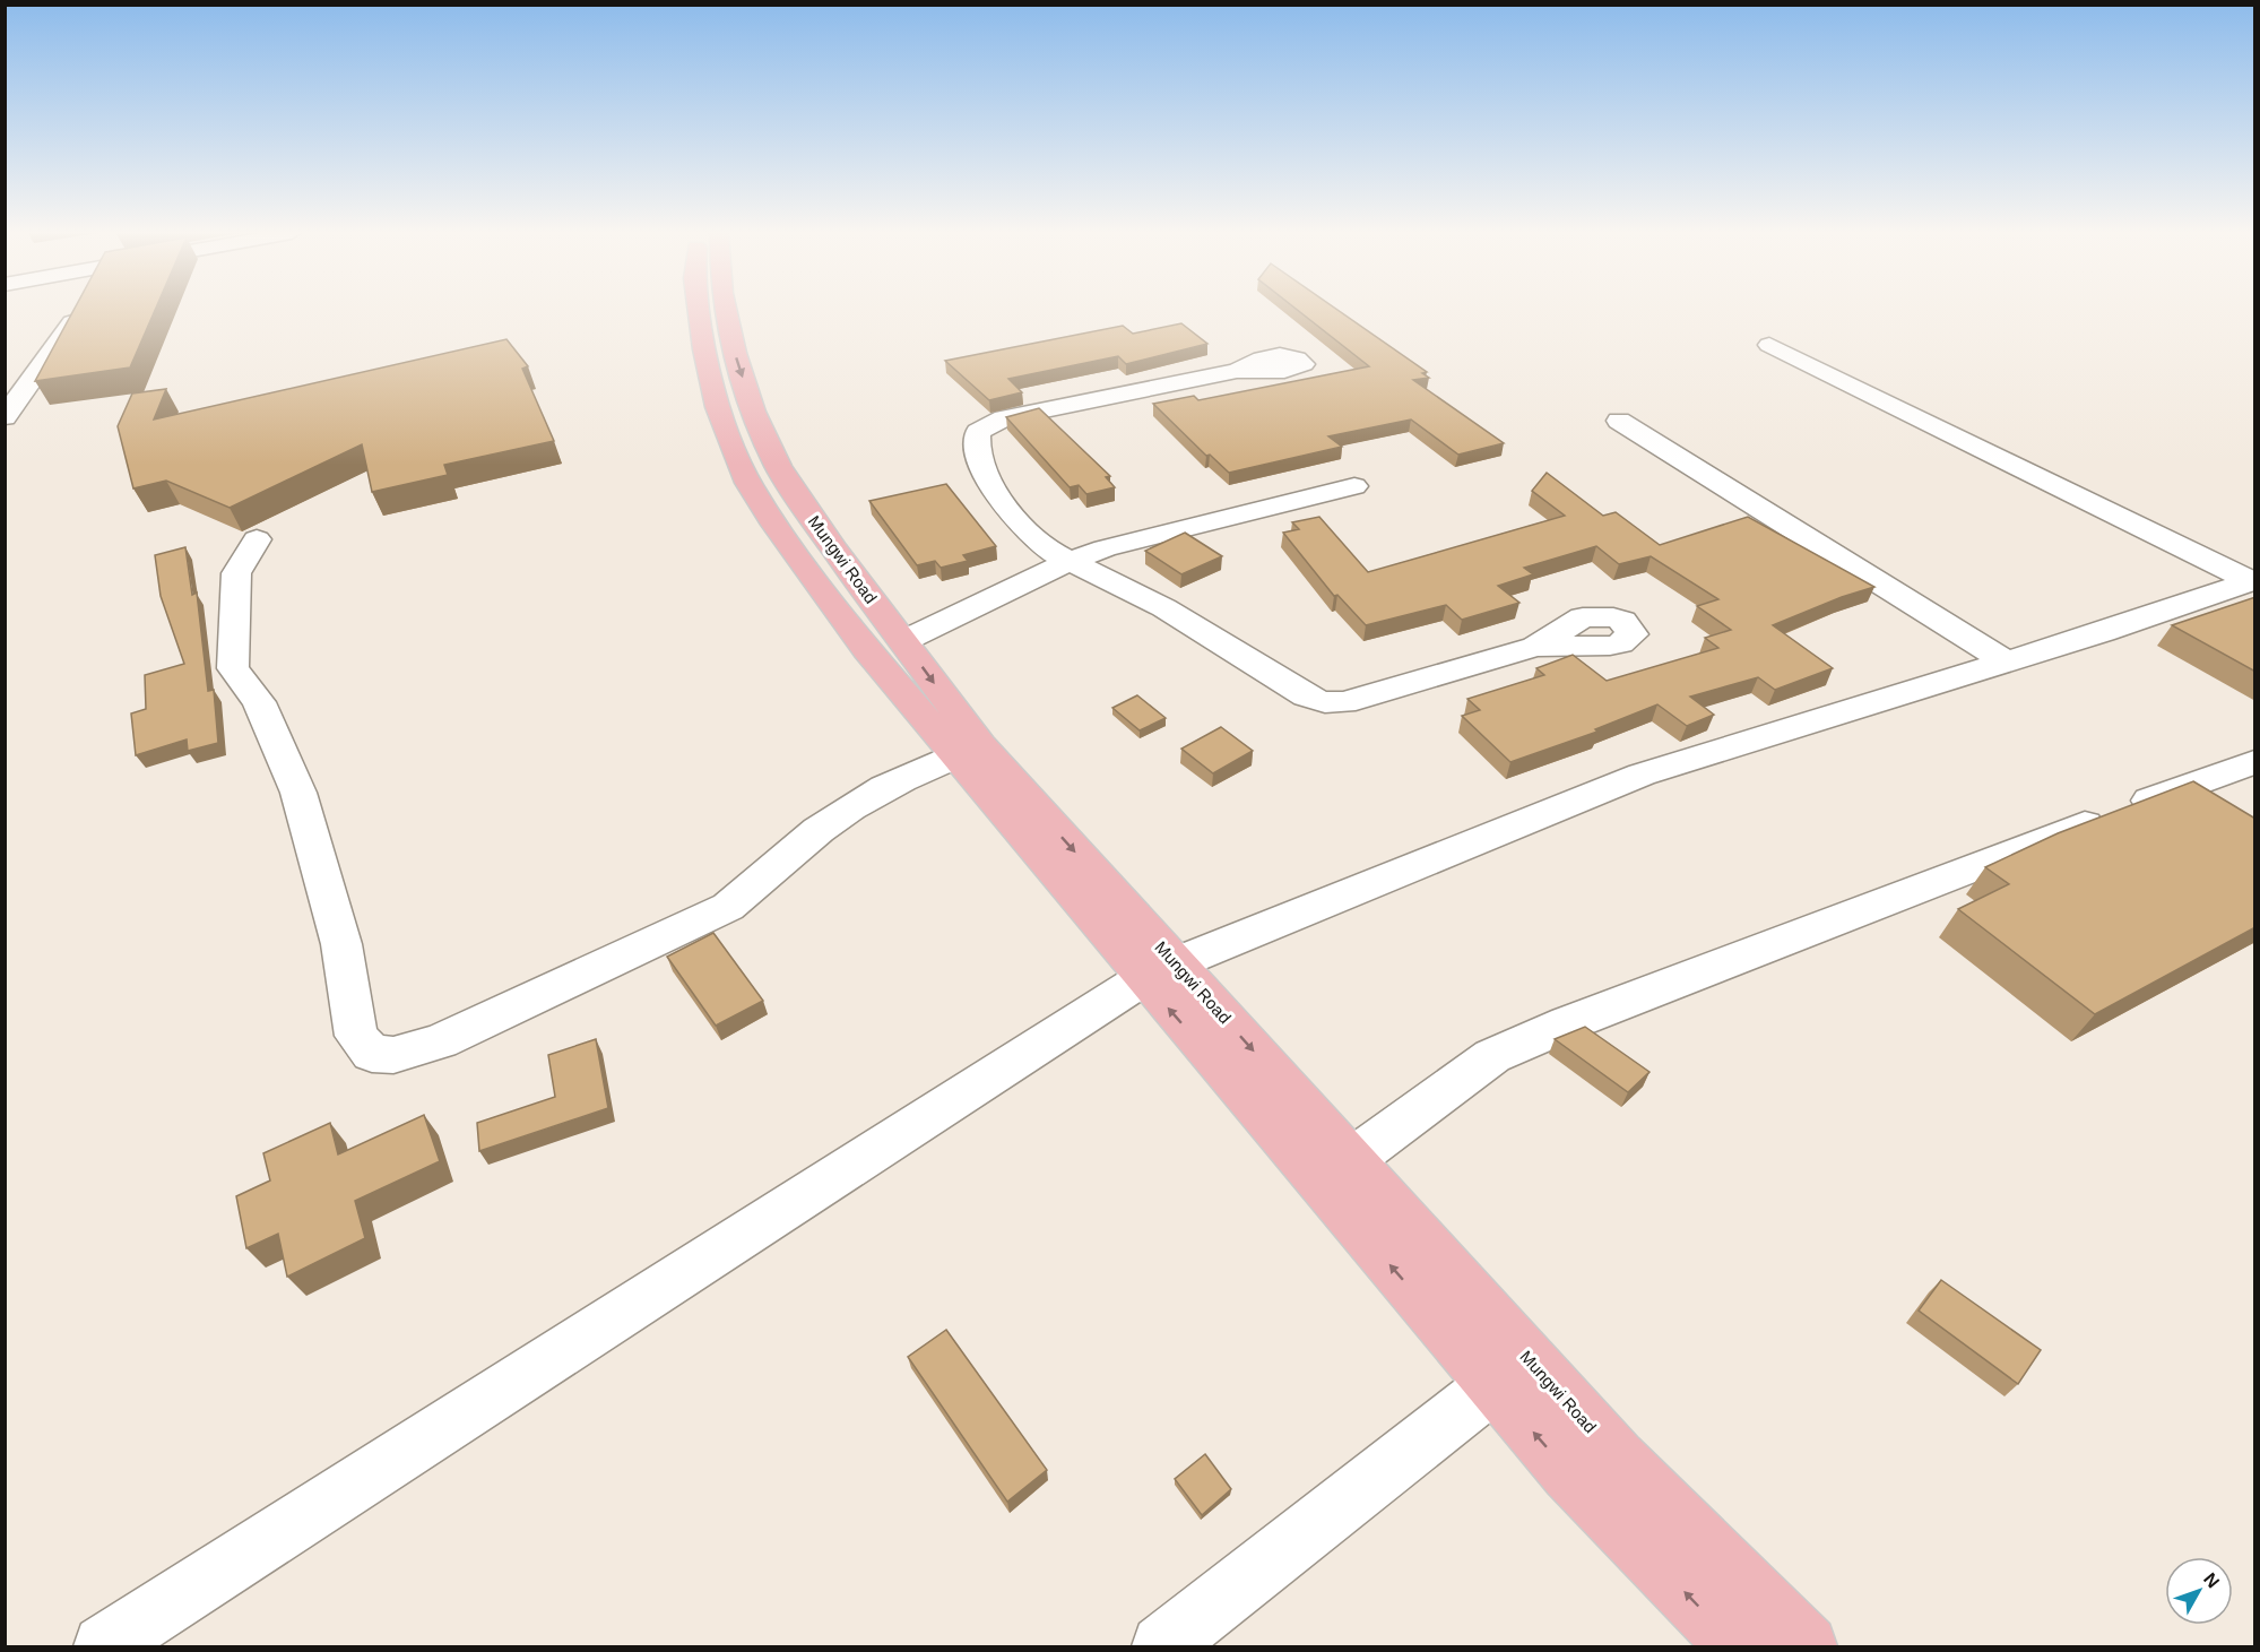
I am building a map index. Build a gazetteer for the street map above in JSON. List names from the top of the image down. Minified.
{"streets":{"main road":["Mungwi Road"]},"north":"top right"}
